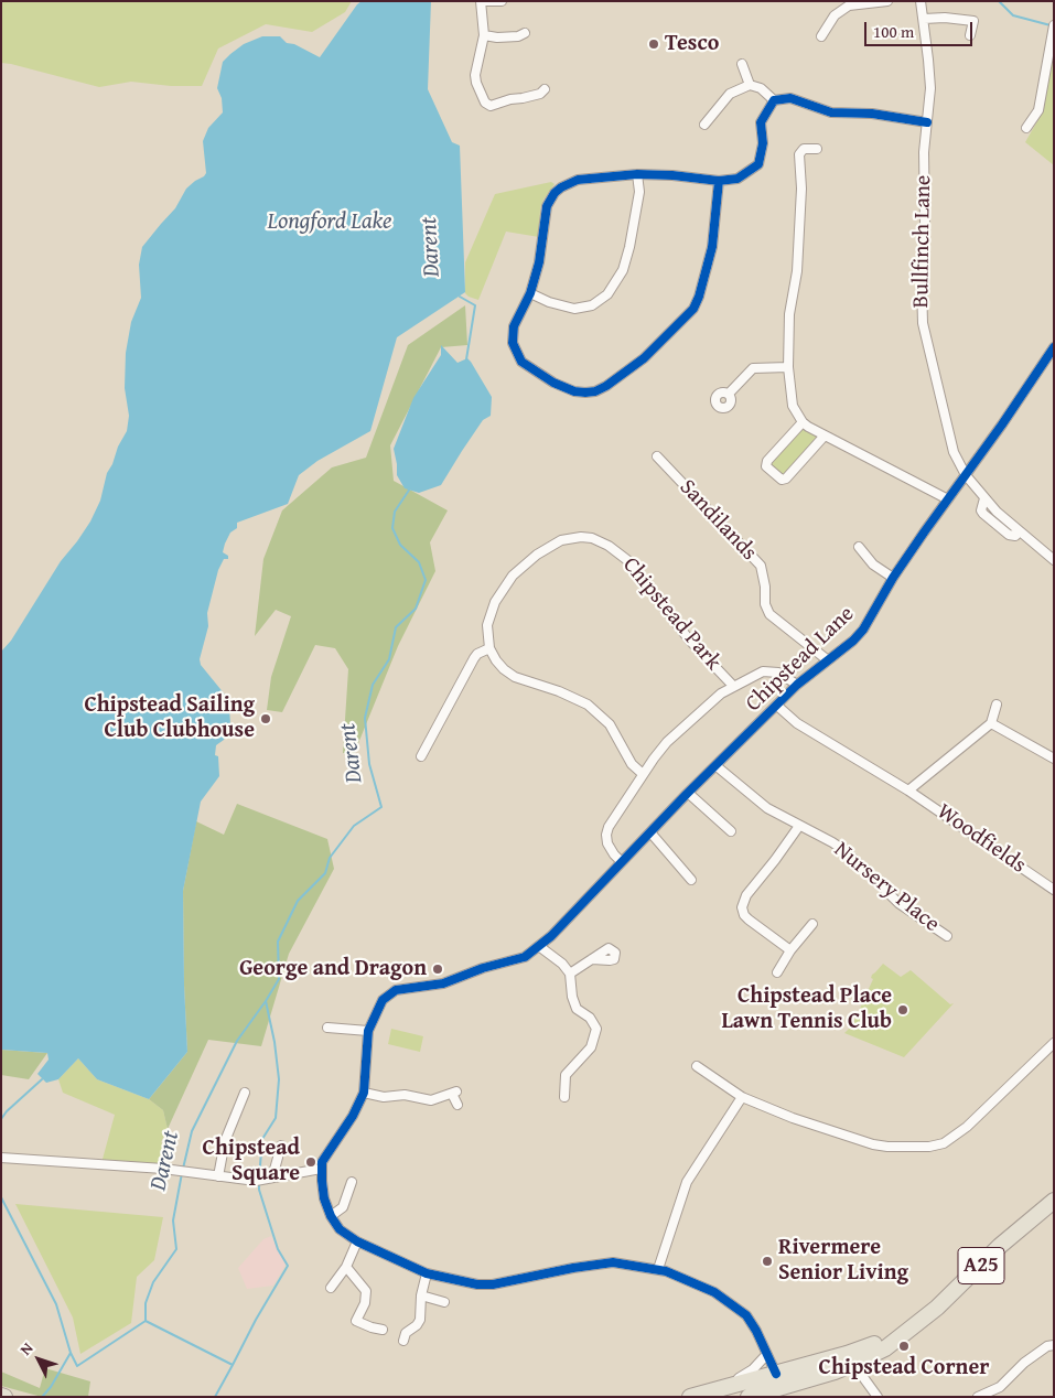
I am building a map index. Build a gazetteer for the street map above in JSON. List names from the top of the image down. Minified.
{"streets":{"highway":["A25"],"street":["Bullfinch Lane","Sandilands","Chipstead Park","Chipstead Lane","Woodfields","Nursery Place"]},"crossings":[["Bullfinch Lane","Chipstead Lane"],["Sandilands","Chipstead Lane"],["Chipstead Park","Chipstead Lane"],["Chipstead Lane","Woodfields"],["Chipstead Lane","Nursery Place"]],"water":["Longford Lake","Darent"],"places":["Tesco","Chipstead Sailing Club Clubhouse","George and Dragon","Chipstead Place Lawn Tennis Club","Chipstead Square","Rivermere Senior Living","Chipstead Corner"],"scale_bar":"100 m","north":"top left"}
